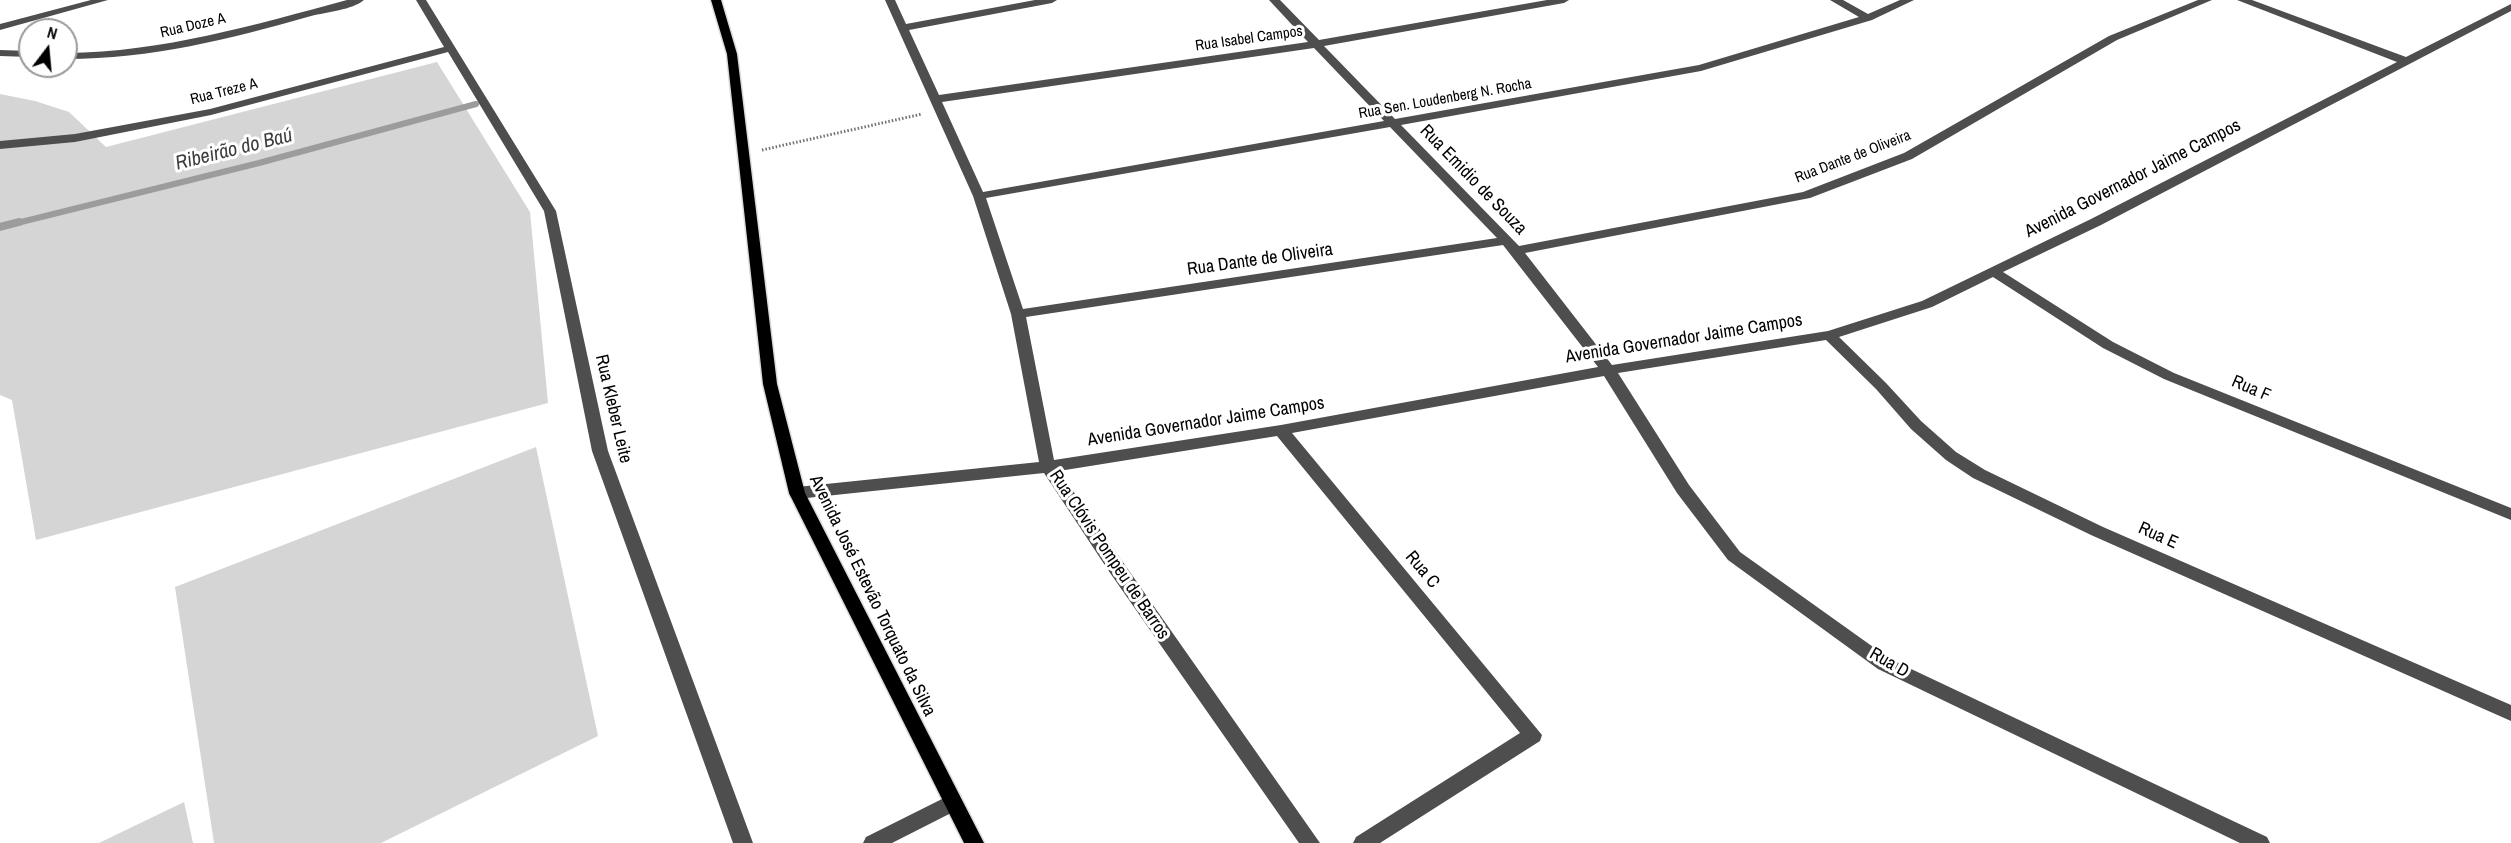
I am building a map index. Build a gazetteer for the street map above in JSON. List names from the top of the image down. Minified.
{"streets":{"main road":["Avenida José Estevão Torquato da Silva"],"street":["Rua Doze A","Rua Isabel Campos","Rua Treze A","Rua Sen. Loudenberg N. Rocha","Rua Dante de Oliveira","Avenida Governador Jaime Campos","Rua Emidio de Souza","Rua F","Rua Kleber Leite","Rua E","Rua Clóvis Pompeu de Barros","Rua C","Rua D"]},"crossings":[["Rua Isabel Campos","Rua Emidio de Souza"],["Rua Isabel Campos","Rua Clóvis Pompeu de Barros"],["Rua Treze A","Rua Kleber Leite"],["Rua Sen. Loudenberg N. Rocha","Rua Emidio de Souza"],["Rua Sen. Loudenberg N. Rocha","Rua Clóvis Pompeu de Barros"],["Rua Dante de Oliveira","Rua Emidio de Souza"],["Rua Dante de Oliveira","Rua Clóvis Pompeu de Barros"],["Avenida Governador Jaime Campos","Rua Emidio de Souza"],["Avenida Governador Jaime Campos","Rua F"],["Avenida Governador Jaime Campos","Rua E"],["Avenida Governador Jaime Campos","Rua Clóvis Pompeu de Barros"],["Avenida Governador Jaime Campos","Rua C"],["Avenida Governador Jaime Campos","Avenida José Estevão Torquato da Silva"],["Avenida Governador Jaime Campos","Rua D"],["Rua Emidio de Souza","Rua D"]],"water":["Ribeirão do Baú"],"north":"top"}
